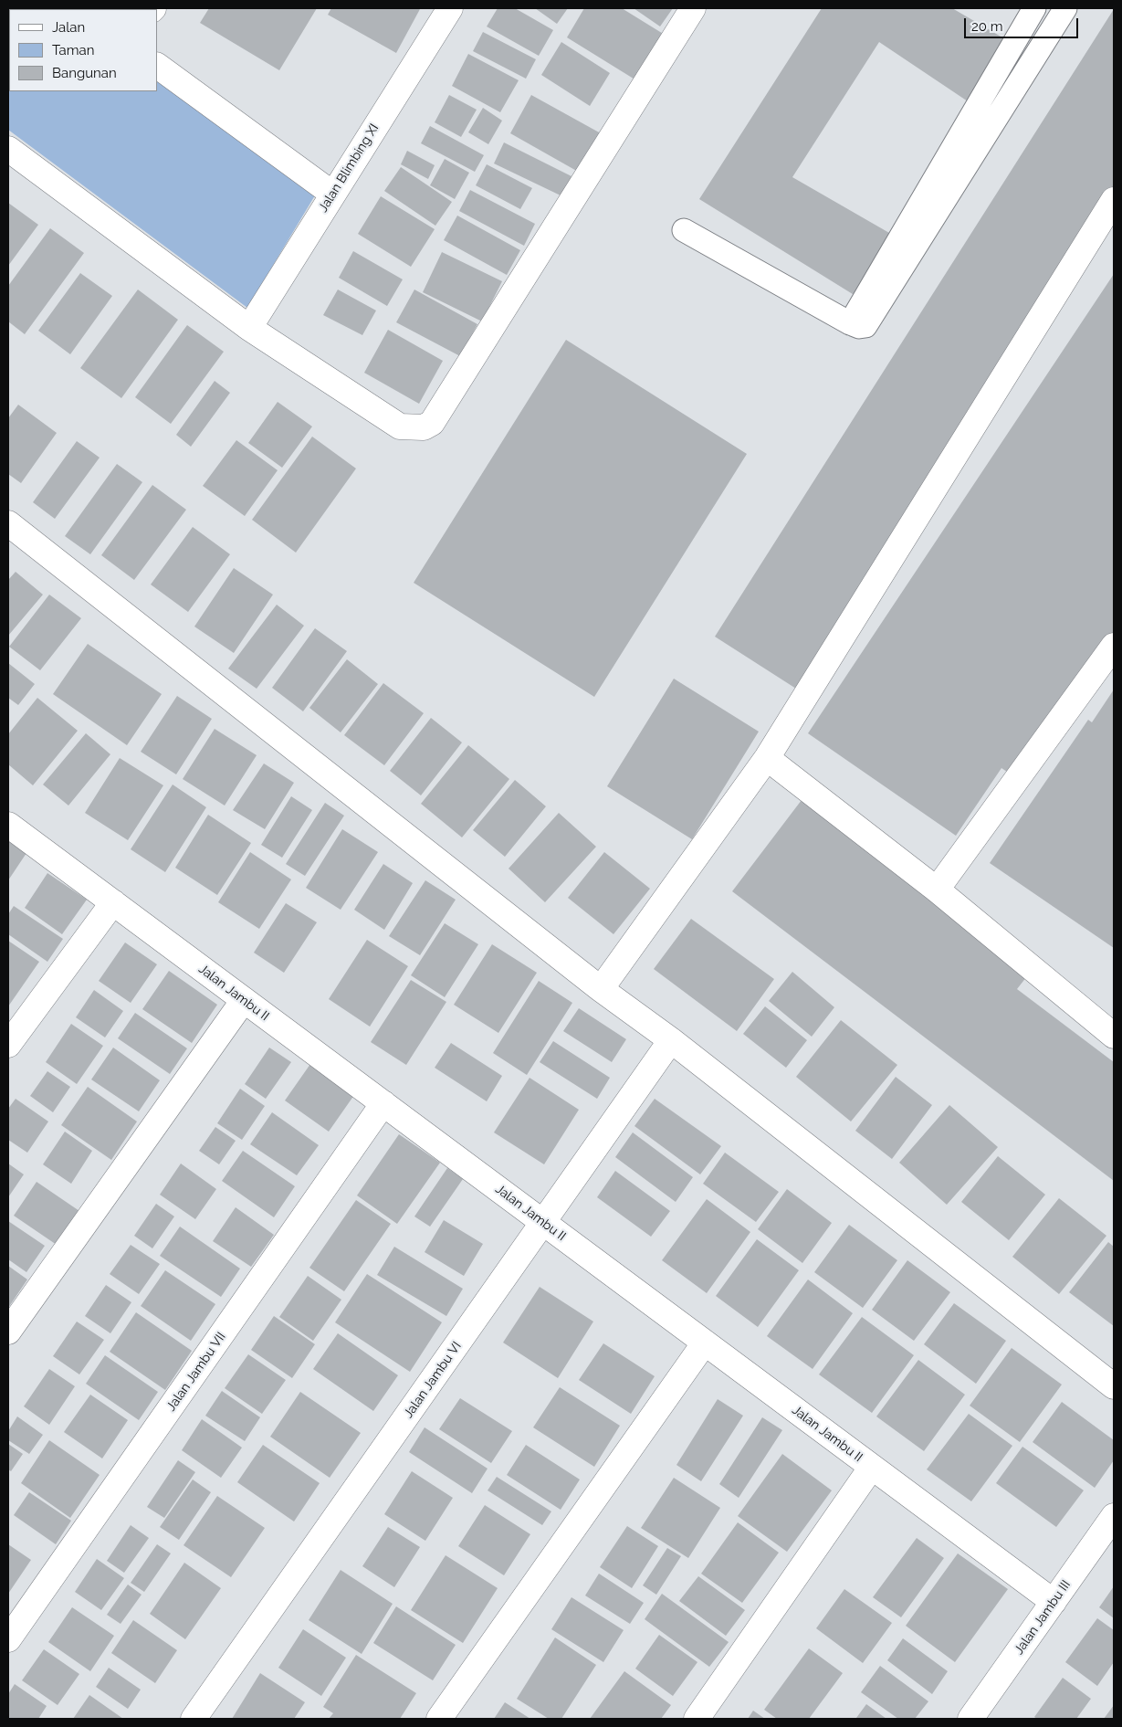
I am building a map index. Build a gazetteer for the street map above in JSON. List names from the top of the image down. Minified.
{"streets":{"street":["Jalan Blimbing XI","Jalan Jambu II","Jalan Jambu VII","Jalan Jambu VI","Jalan Jambu III"]},"crossings":[["Jalan Jambu II","Jalan Jambu VII"],["Jalan Jambu II","Jalan Jambu VI"],["Jalan Jambu II","Jalan Jambu III"]],"legend":["Jalan","Taman","Bangunan"],"scale_bar":"20 m"}
